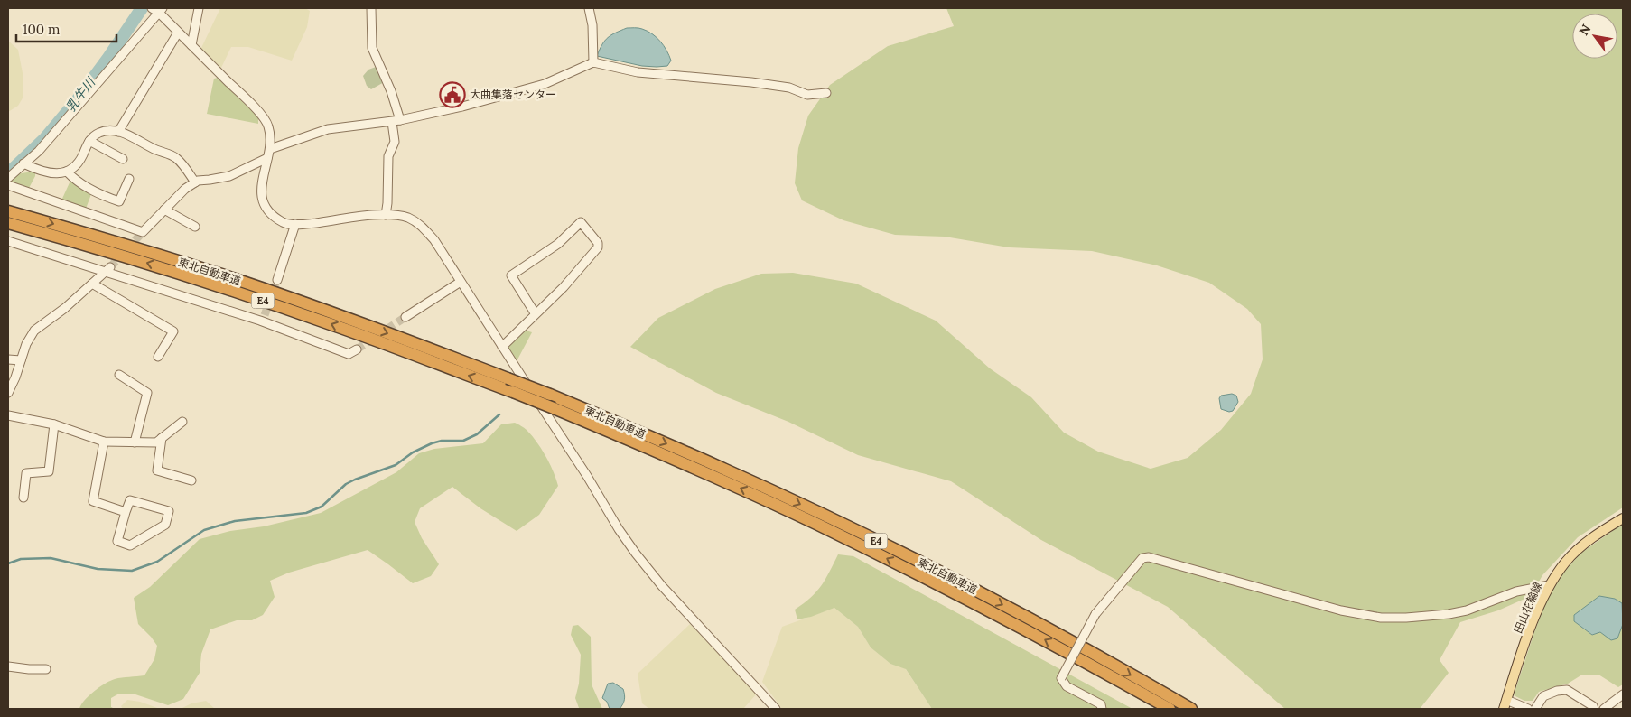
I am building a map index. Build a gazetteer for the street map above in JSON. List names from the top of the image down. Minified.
{"streets":{"highway":["東北自動車道","E4"],"main road":["田山花輪線"]},"water":["乳牛川"],"places":{"public building":["大曲集落センター"]},"scale_bar":"100 m","north":"top left"}
